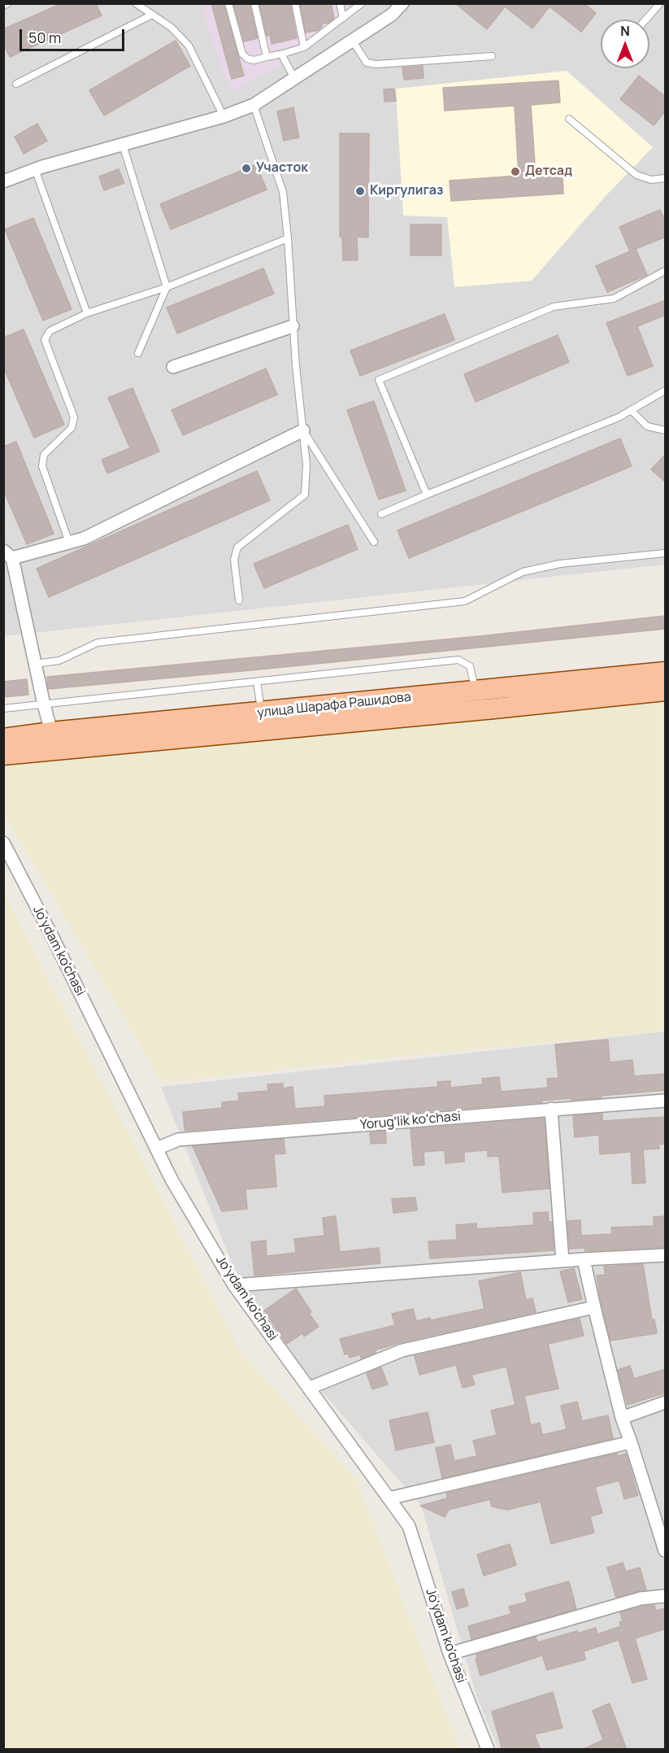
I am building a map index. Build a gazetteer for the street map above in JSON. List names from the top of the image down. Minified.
{"streets":{"main road":["улица Шарафа Рашидова"],"street":["Jo'ydam ko'chasi","Yorugʻlik koʻchasi"]},"crossings":[["Jo'ydam ko'chasi","Yorugʻlik koʻchasi"]],"places":["Участок","Детсад","Киргулигаз"],"scale_bar":"50 m","north":"top"}
